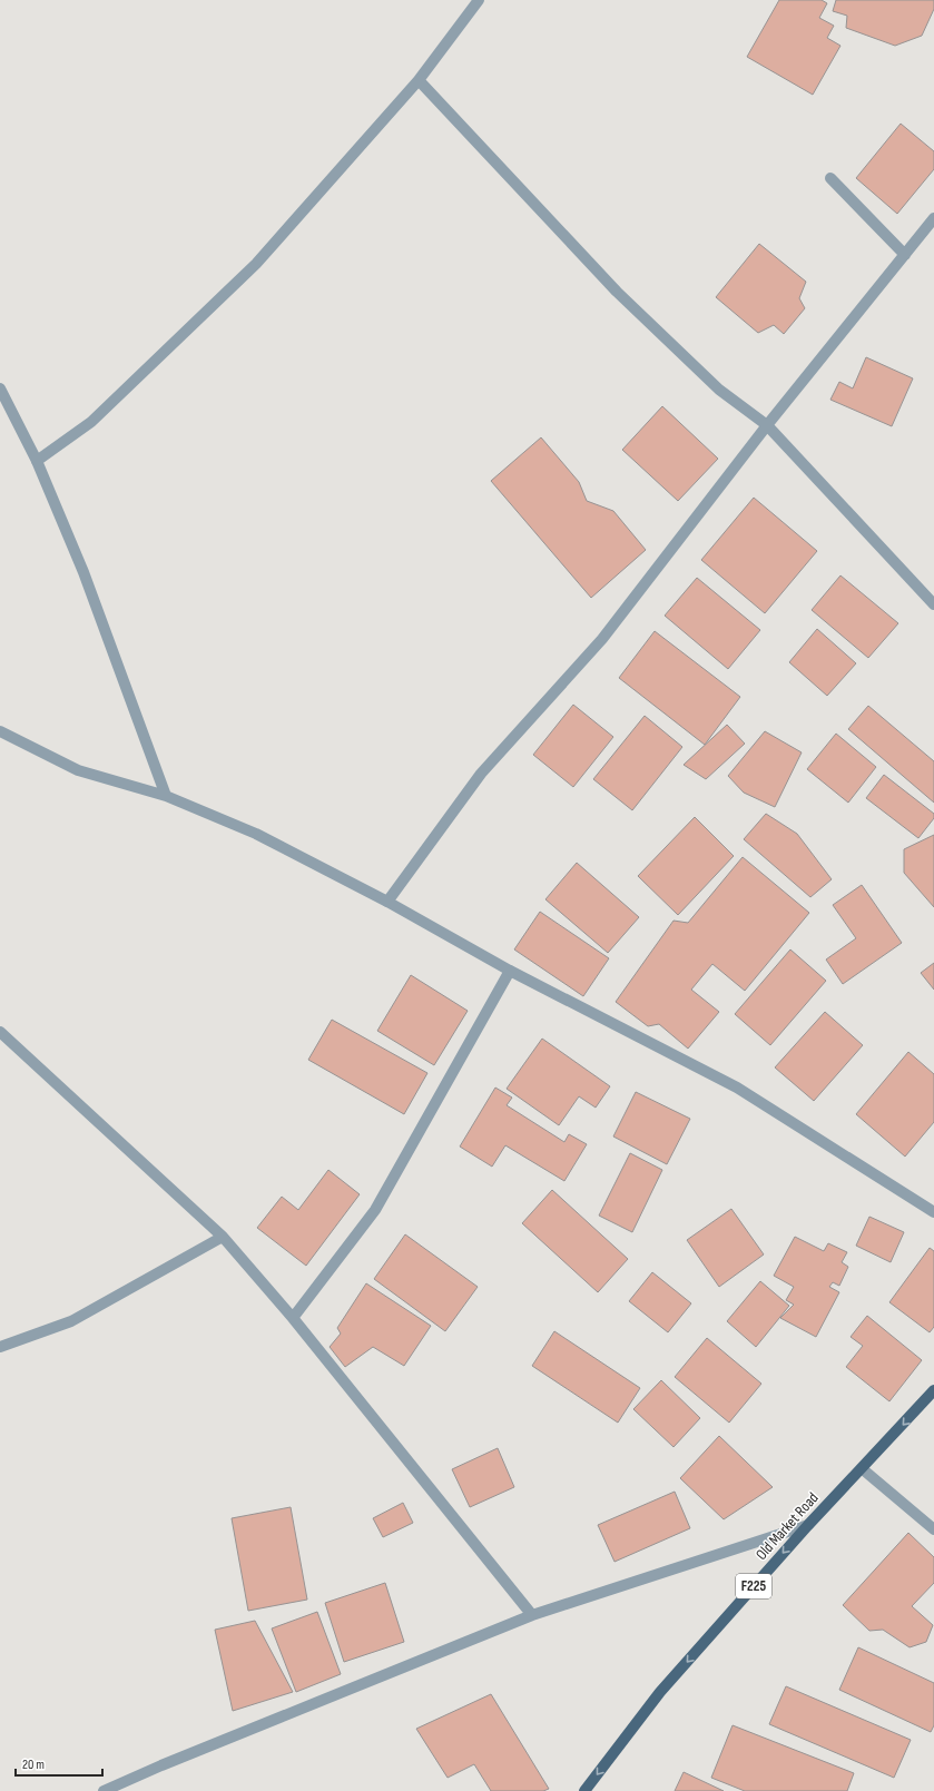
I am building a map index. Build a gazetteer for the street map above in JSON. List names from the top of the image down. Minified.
{"streets":{"main road":["Old Market Road","F225"]},"one_way":["Old Market Road"],"scale_bar":"20 m"}
